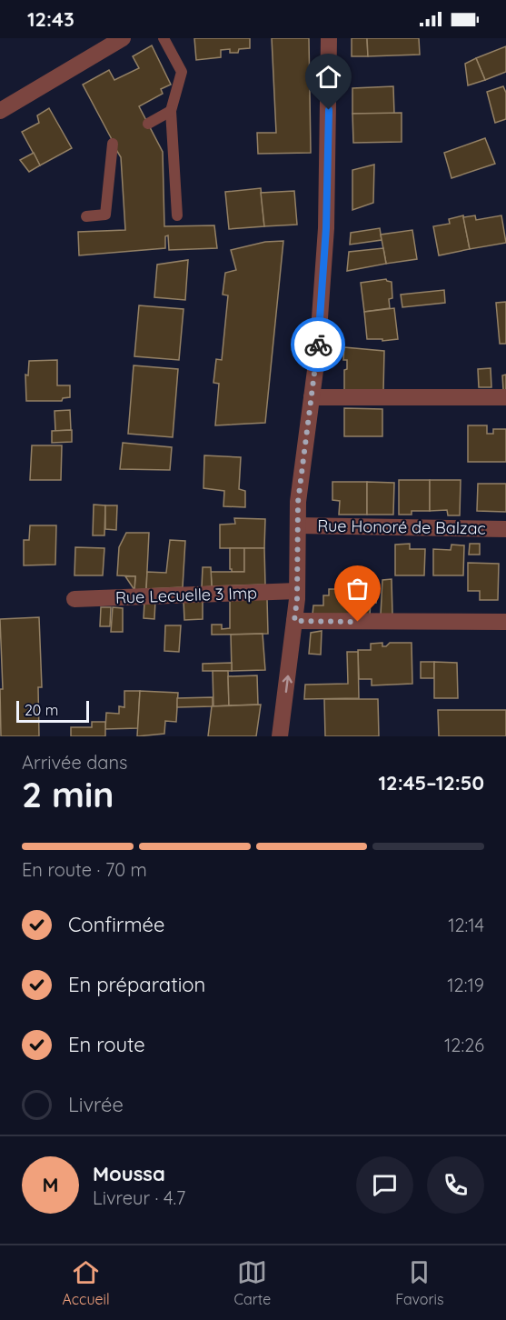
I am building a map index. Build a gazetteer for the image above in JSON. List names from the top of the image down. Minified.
{"streets":{"street":["Rue Honoré de Balzac","Rue Lecuelle 3 Imp"]},"scale_bar":"20 m","page":{"status":"12:43","scale":"20 m","heading":["2 min","Arrivée dans","12:45–12:50"],"panel":["Moussa","Livreur · 4.7"],"bar":"En route · 70 m","list":[["Confirmée","12:14"],["En préparation","12:19"],["En route","12:26"],"Livrée"],"round":"M","tabs":["Accueil","Carte","Favoris"]}}
